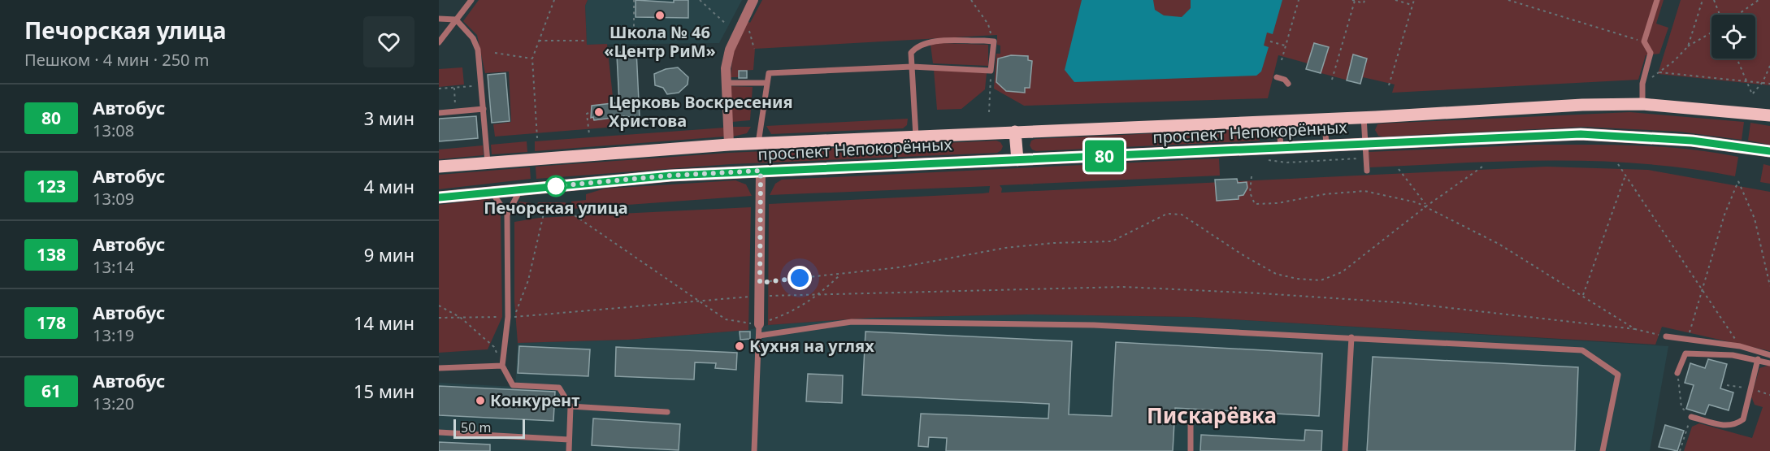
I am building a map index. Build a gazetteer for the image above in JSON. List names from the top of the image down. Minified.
{"streets":{"main road":["проспект Непокорённых"]},"districts":["Пискарёвка"],"places":["Школа № 46 «Центр РиМ»","Церковь Воскресения Христова","Печорская улица","Кухня на углях","Конкурент"],"lines":["bus line 80"],"scale_bar":"50 m","page":{"heading":["Печорская улица","Пешком · 4 мин · 250 m"],"on_map":"80","list":[{"mark":"80","name":"Автобус","note":"13:08","value":"3 мин"},{"mark":"123","name":"Автобус","note":"13:09","value":"4 мин"},{"mark":"138","name":"Автобус","note":"13:14","value":"9 мин"},{"mark":"178","name":"Автобус","note":"13:19","value":"14 мин"},{"mark":"61","name":"Автобус","note":"13:20","value":"15 мин"}],"scale":"50 m"}}
